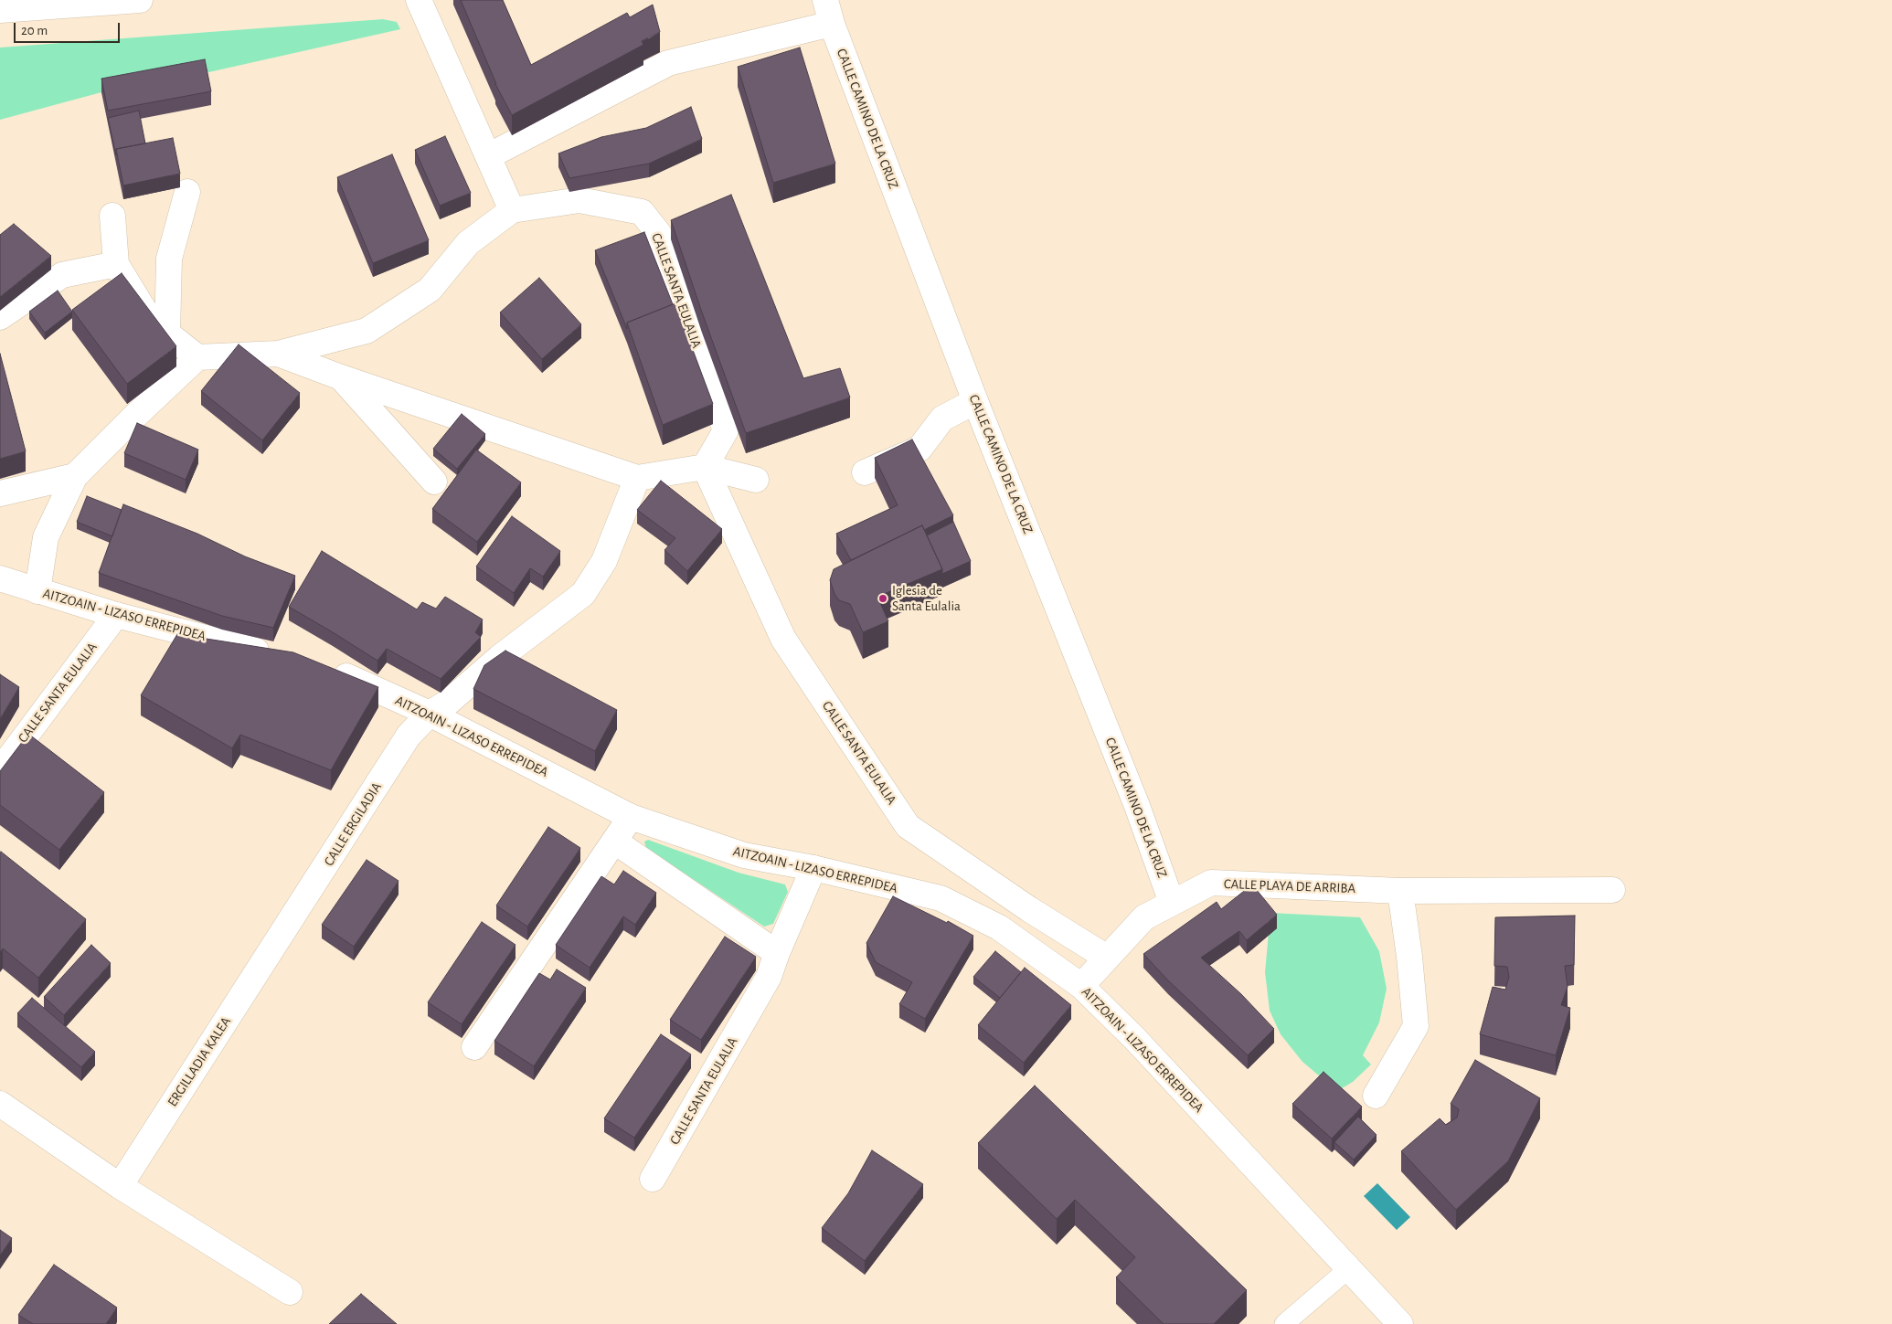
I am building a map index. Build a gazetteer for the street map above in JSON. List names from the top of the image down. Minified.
{"streets":{"street":["CALLE CAMINO DE LA CRUZ","CALLE SANTA EULALIA","AITZOAIN - LIZASO ERREPIDEA","CALLE ERGILADIA","CALLE PLAYA DE ARRIBA","ERGILLADIA KALEA"]},"crossings":[["CALLE CAMINO DE LA CRUZ","CALLE PLAYA DE ARRIBA"],["CALLE SANTA EULALIA","AITZOAIN - LIZASO ERREPIDEA"],["CALLE SANTA EULALIA","CALLE PLAYA DE ARRIBA"],["AITZOAIN - LIZASO ERREPIDEA","CALLE ERGILADIA"],["AITZOAIN - LIZASO ERREPIDEA","CALLE PLAYA DE ARRIBA"],["CALLE ERGILADIA","ERGILLADIA KALEA"]],"places":["Iglesia de Santa Eulalia"],"scale_bar":"20 m"}
